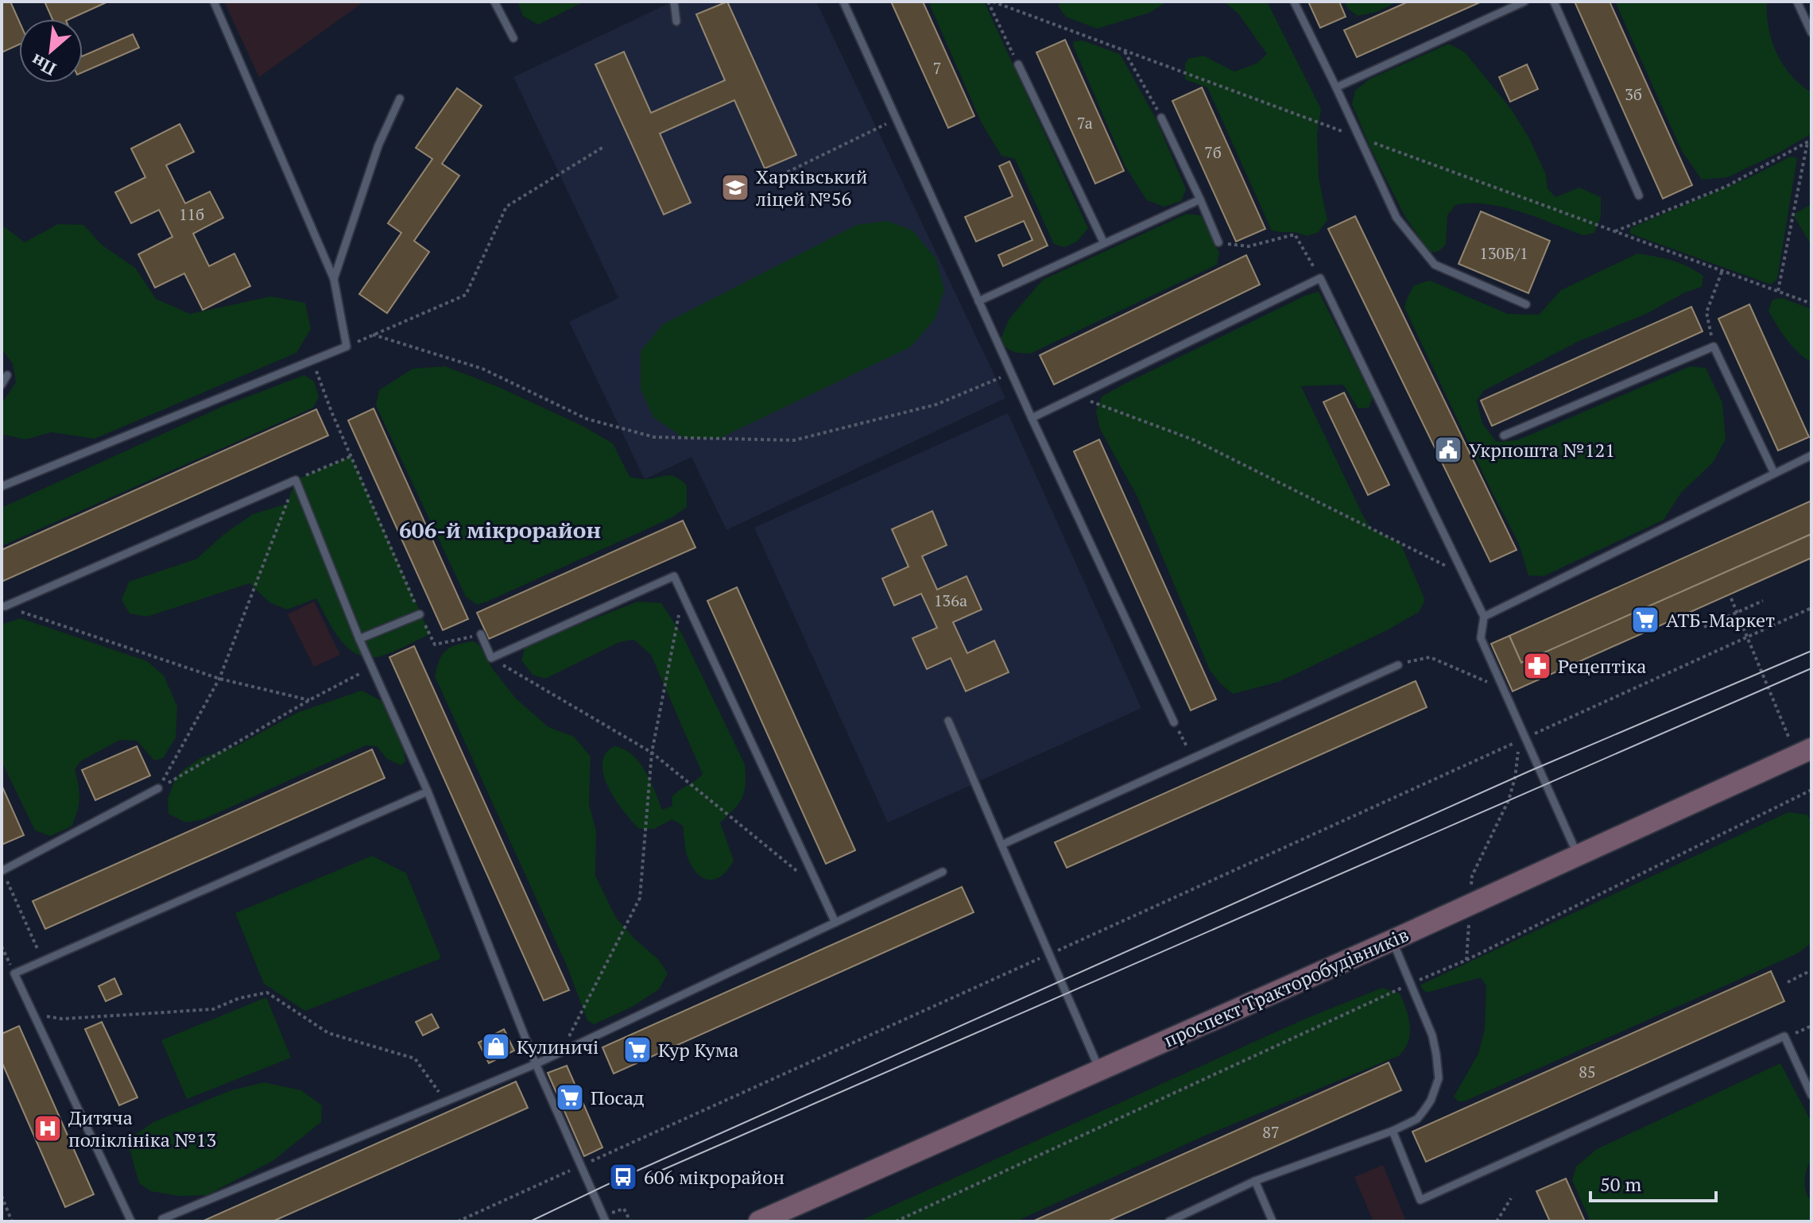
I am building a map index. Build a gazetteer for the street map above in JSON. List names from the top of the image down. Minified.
{"streets":{"main road":["проспект Тракторобудівників"]},"districts":["606-й мікрорайон"],"places":{"school or university":["Харківський ліцей №56"],"public building":["Укрпошта №121"],"supermarket":["АТБ-Маркет","Кур Кума","Посад"],"pharmacy":["Рецептіка"],"shop":["Кулиничі"],"hospital":["Дитяча поліклініка №13"],"bus stop":["606 мікрорайон"]},"house_numbers":["7","3б","7а","7б","11б","130Б/1","136а","85","87"],"scale_bar":"50 m","north":"bottom left"}
